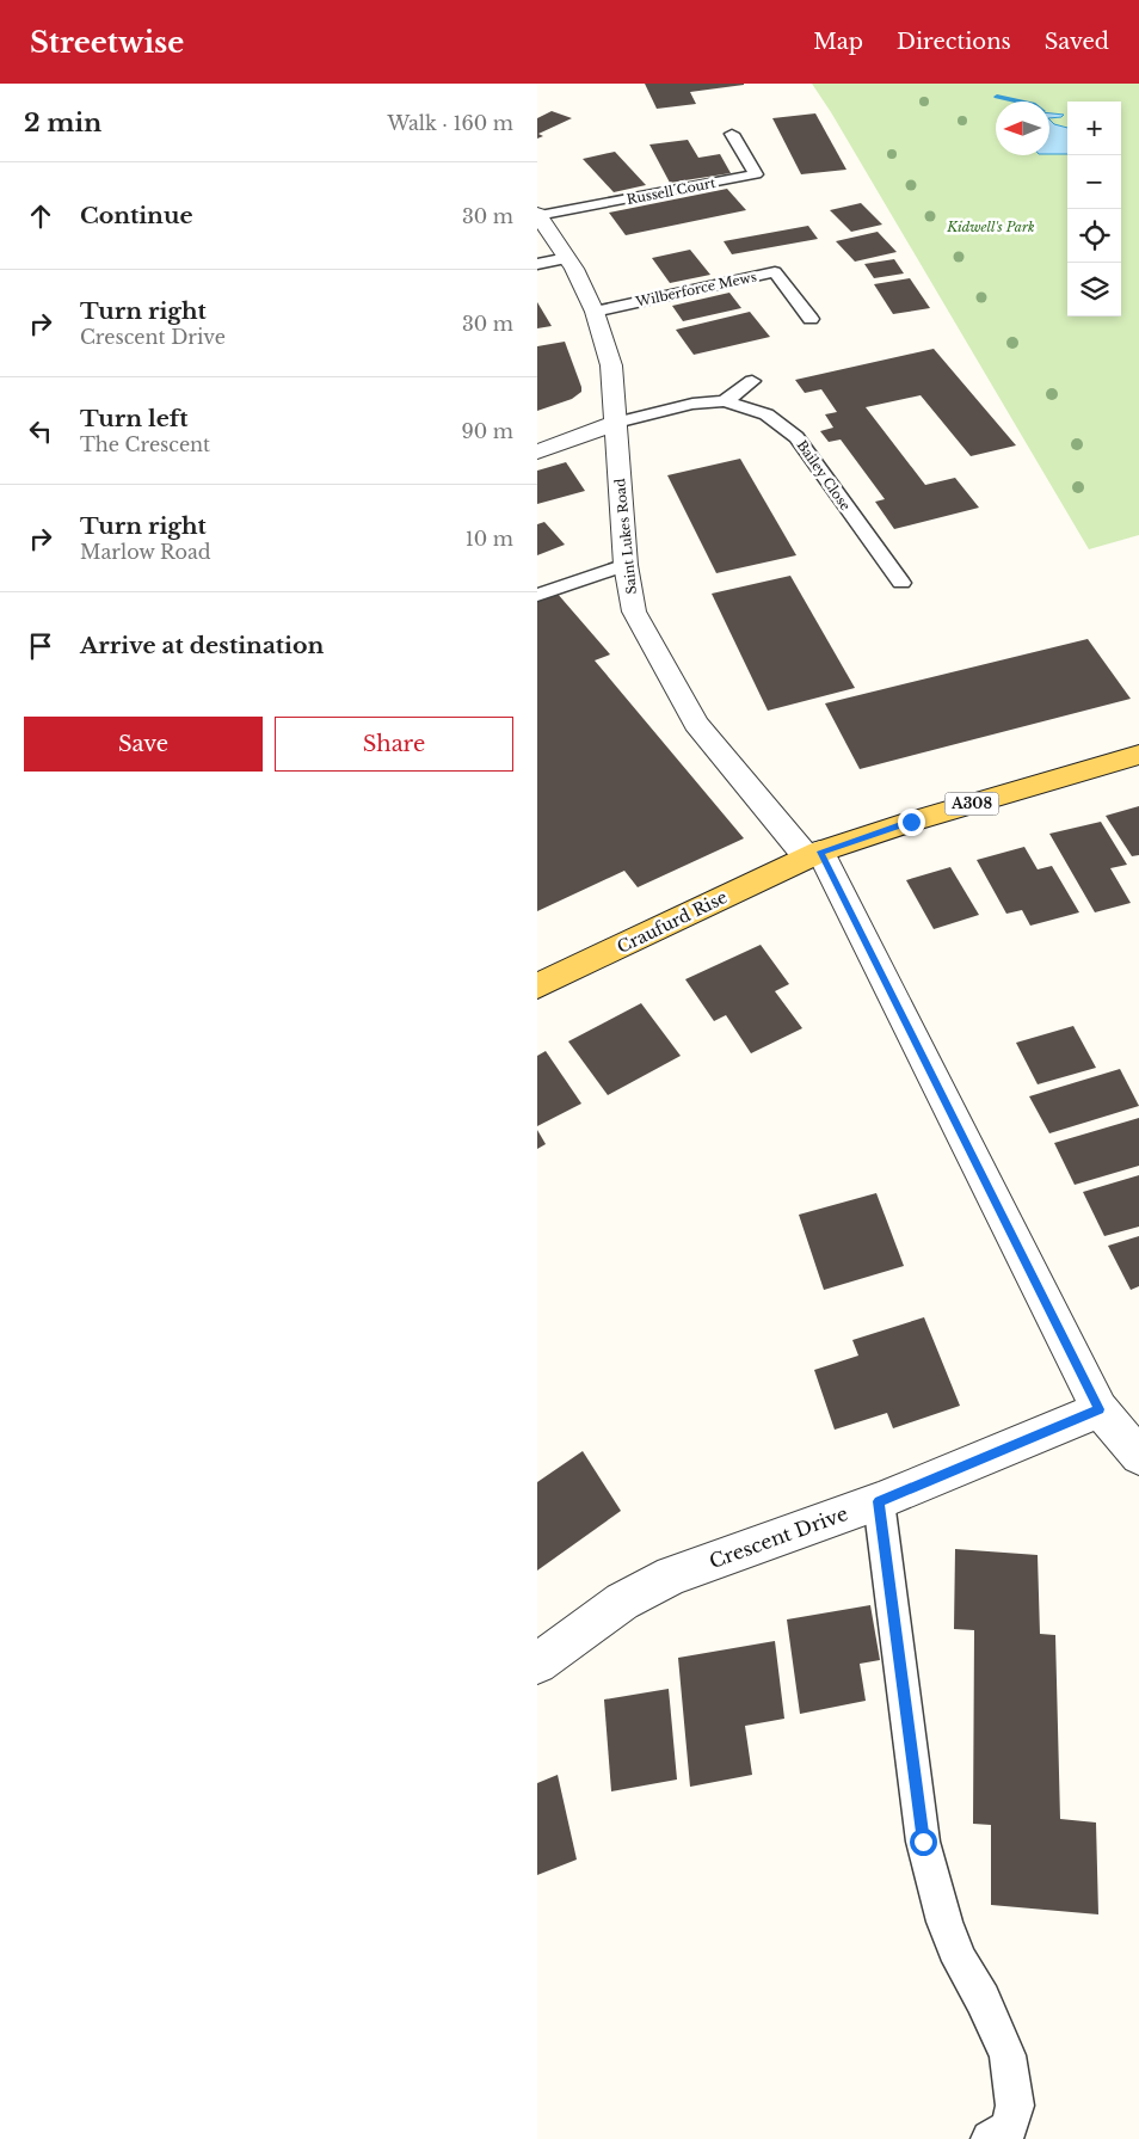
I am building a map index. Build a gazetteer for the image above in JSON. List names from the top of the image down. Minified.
{"streets":{"main road":["A308","Craufurd Rise"],"street":["Saint Lukes Road","Crescent Drive"],"lane":["Russell Court","Wilberforce Mews","Bailey Close"]},"crossings":[["Russell Court","Saint Lukes Road"],["Wilberforce Mews","Saint Lukes Road"],["Bailey Close","Saint Lukes Road"],["Saint Lukes Road","A308"],["Saint Lukes Road","Craufurd Rise"],["Saint Lukes Road","Crescent Drive"],["A308","Craufurd Rise"]],"parks":["Kidwell's Park"],"north":"left","page":{"header":"Streetwise","nav":["Map","Directions","Saved"],"heading":["2 min","Walk · 160 m"],"map_buttons":["+","−"],"list":[["Continue","30 m"],["Turn right","Crescent Drive","30 m"],["Turn left","The Crescent","90 m"],["Turn right","Marlow Road","10 m"],"Arrive at destination"],"buttons":["Save","Share"]}}
